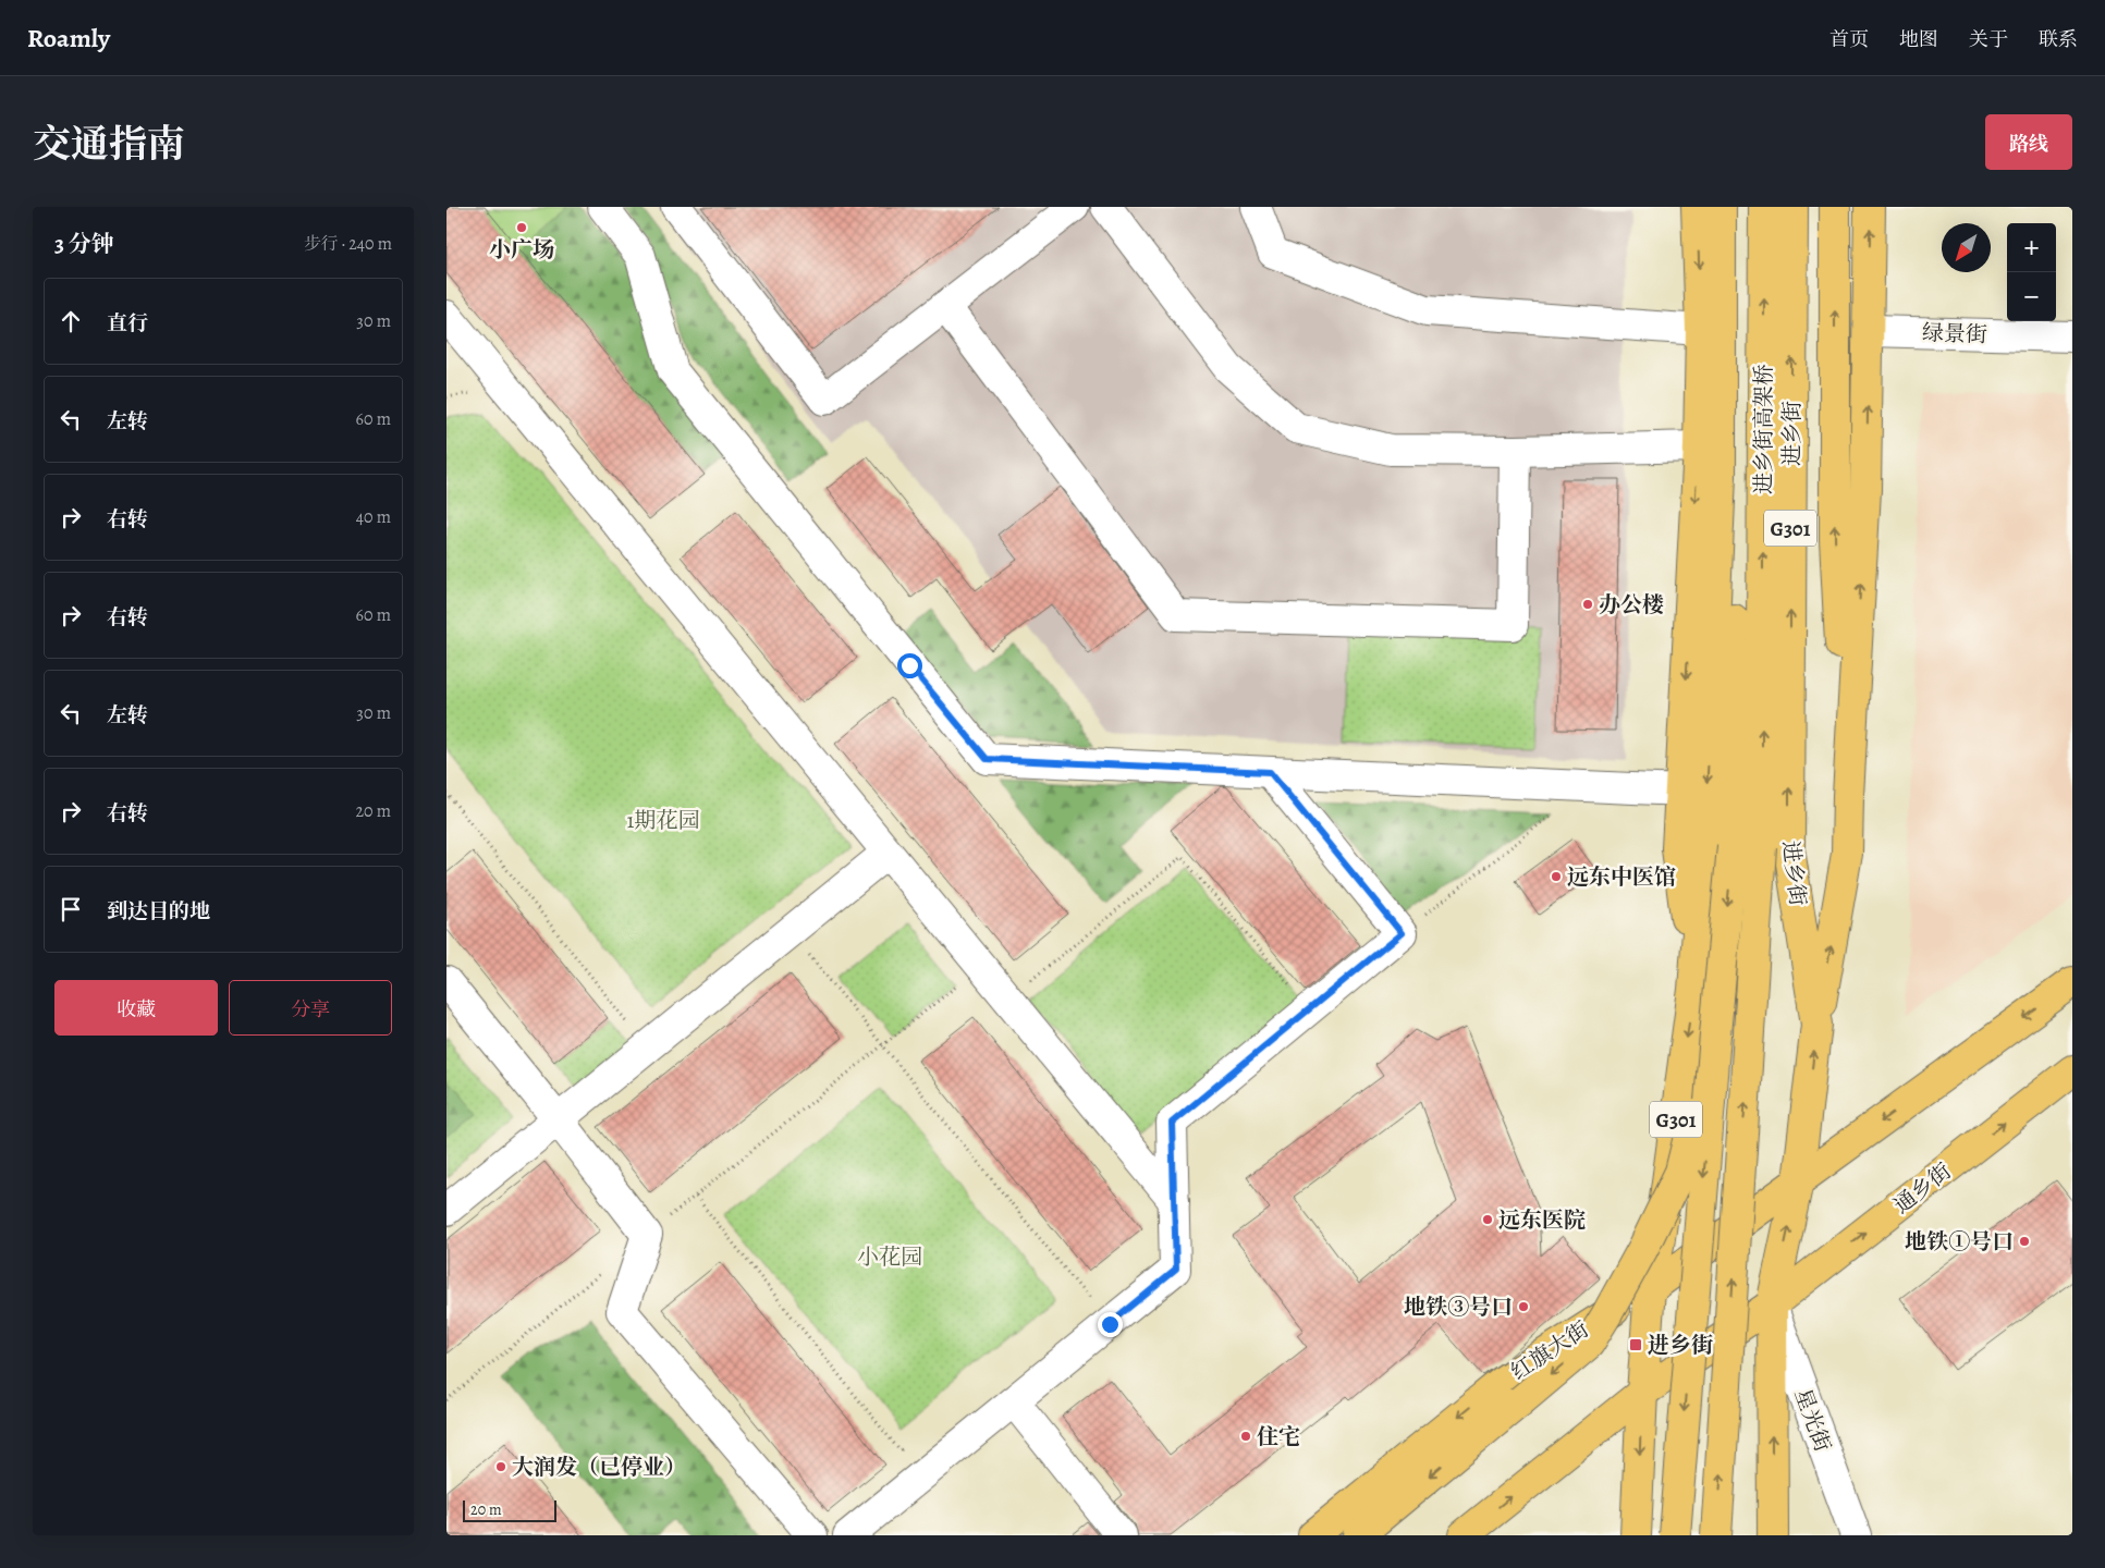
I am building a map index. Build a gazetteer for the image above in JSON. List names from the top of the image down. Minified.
{"streets":{"main road":["进乡街高架桥","进乡街","G301","通乡街","红旗大街"],"street":["绿景街","星光街"]},"crossings":[["进乡街高架桥","进乡街"],["进乡街","通乡街"],["进乡街","红旗大街"],["进乡街","星光街"],["G301","红旗大街"],["通乡街","星光街"]],"parks":["1期花园","小花园"],"places":{"other":["小广场","办公楼","远东中医馆","远东医院","地铁①号口","地铁③号口","住宅","大润发（已停业）"],"transit":["进乡街"]},"scale_bar":"20 m","north":"bottom left","page":{"header":"Roamly","nav":["首页","地图","关于","联系"],"title":"交通指南","buttons":["路线",["收藏","分享"]],"heading":["3 分钟","步行 · 240 m"],"map_buttons":["+","−"],"list":[["直行","30 m"],["左转","60 m"],["右转","40 m"],["右转","60 m"],["左转","30 m"],["右转","20 m"],"到达目的地"],"scale":"20 m"}}
